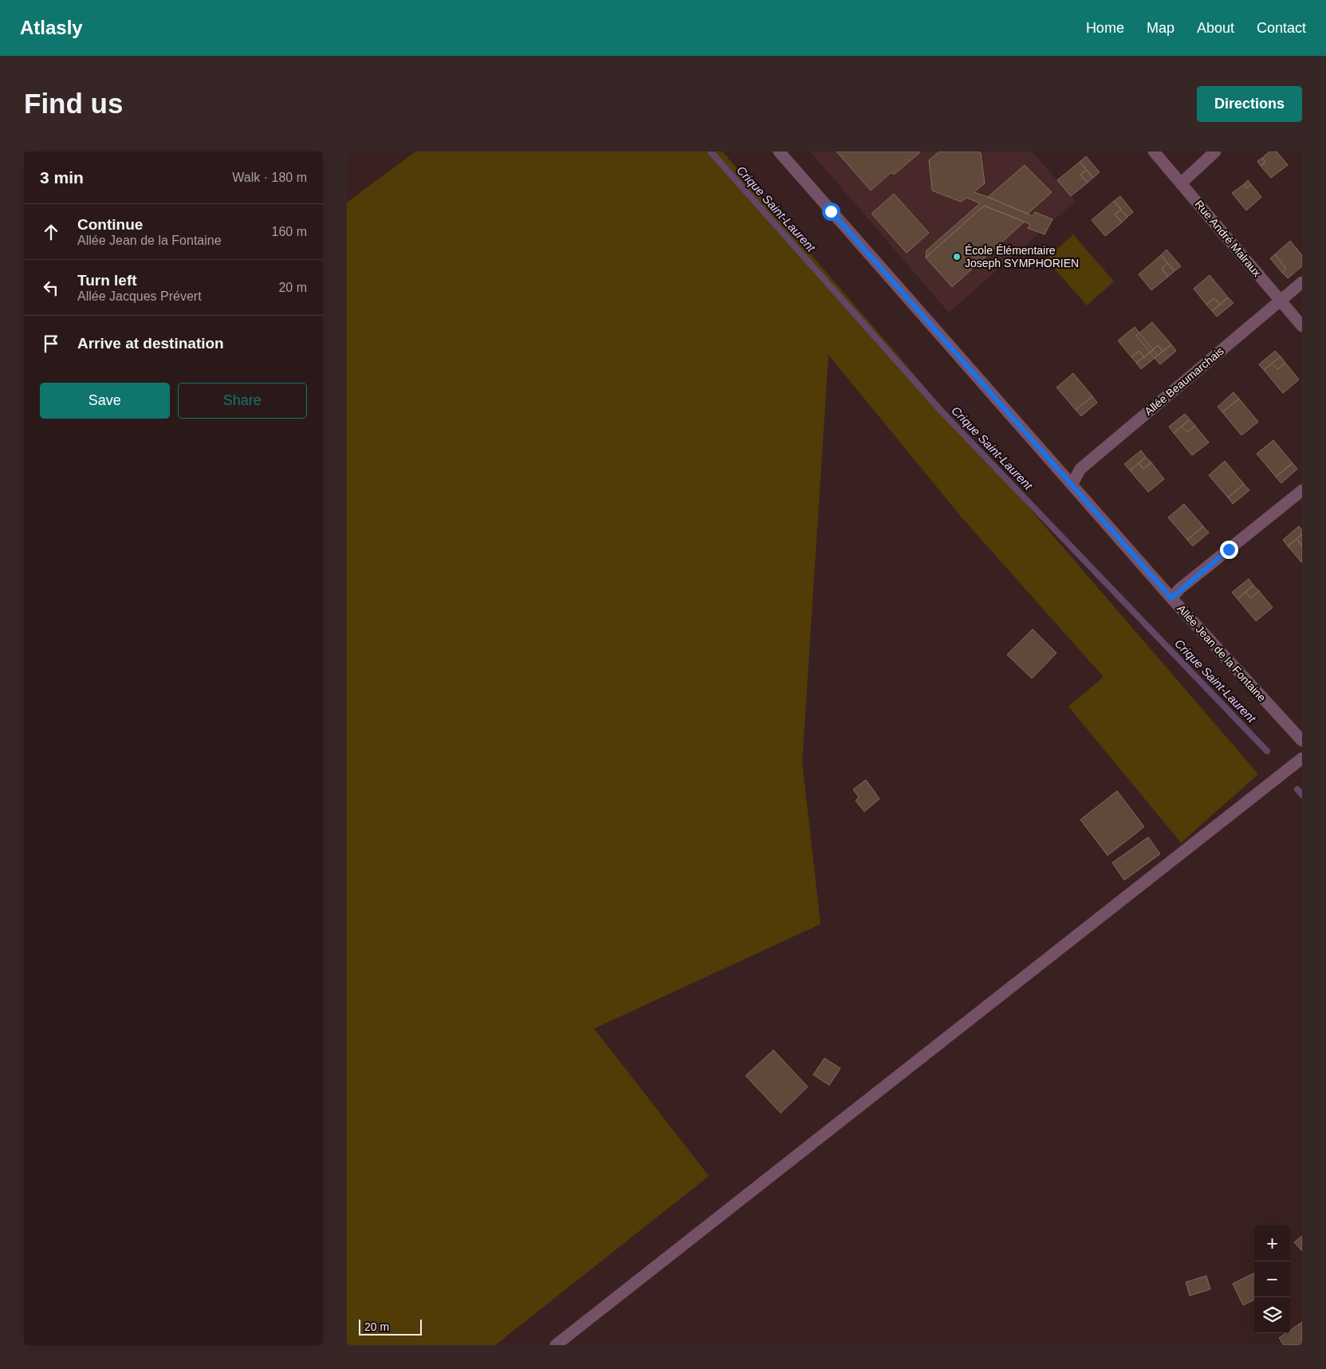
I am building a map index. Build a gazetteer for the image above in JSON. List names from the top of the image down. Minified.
{"streets":{"street":["Rue André Malraux","Allée Beaumarchais","Allée Jean de la Fontaine"]},"crossings":[["Rue André Malraux","Allée Beaumarchais"],["Allée Beaumarchais","Allée Jean de la Fontaine"]],"water":["Crique Saint-Laurent"],"places":["École Élémentaire Joseph SYMPHORIEN"],"scale_bar":"20 m","page":{"header":"Atlasly","nav":["Home","Map","About","Contact"],"buttons":["Directions",["Save","Share"]],"title":"Find us","heading":["3 min","Walk · 180 m"],"list":[["Continue","Allée Jean de la Fontaine","160 m"],["Turn left","Allée Jacques Prévert","20 m"],"Arrive at destination"],"map_buttons":["+","−"],"scale":"20 m"}}
